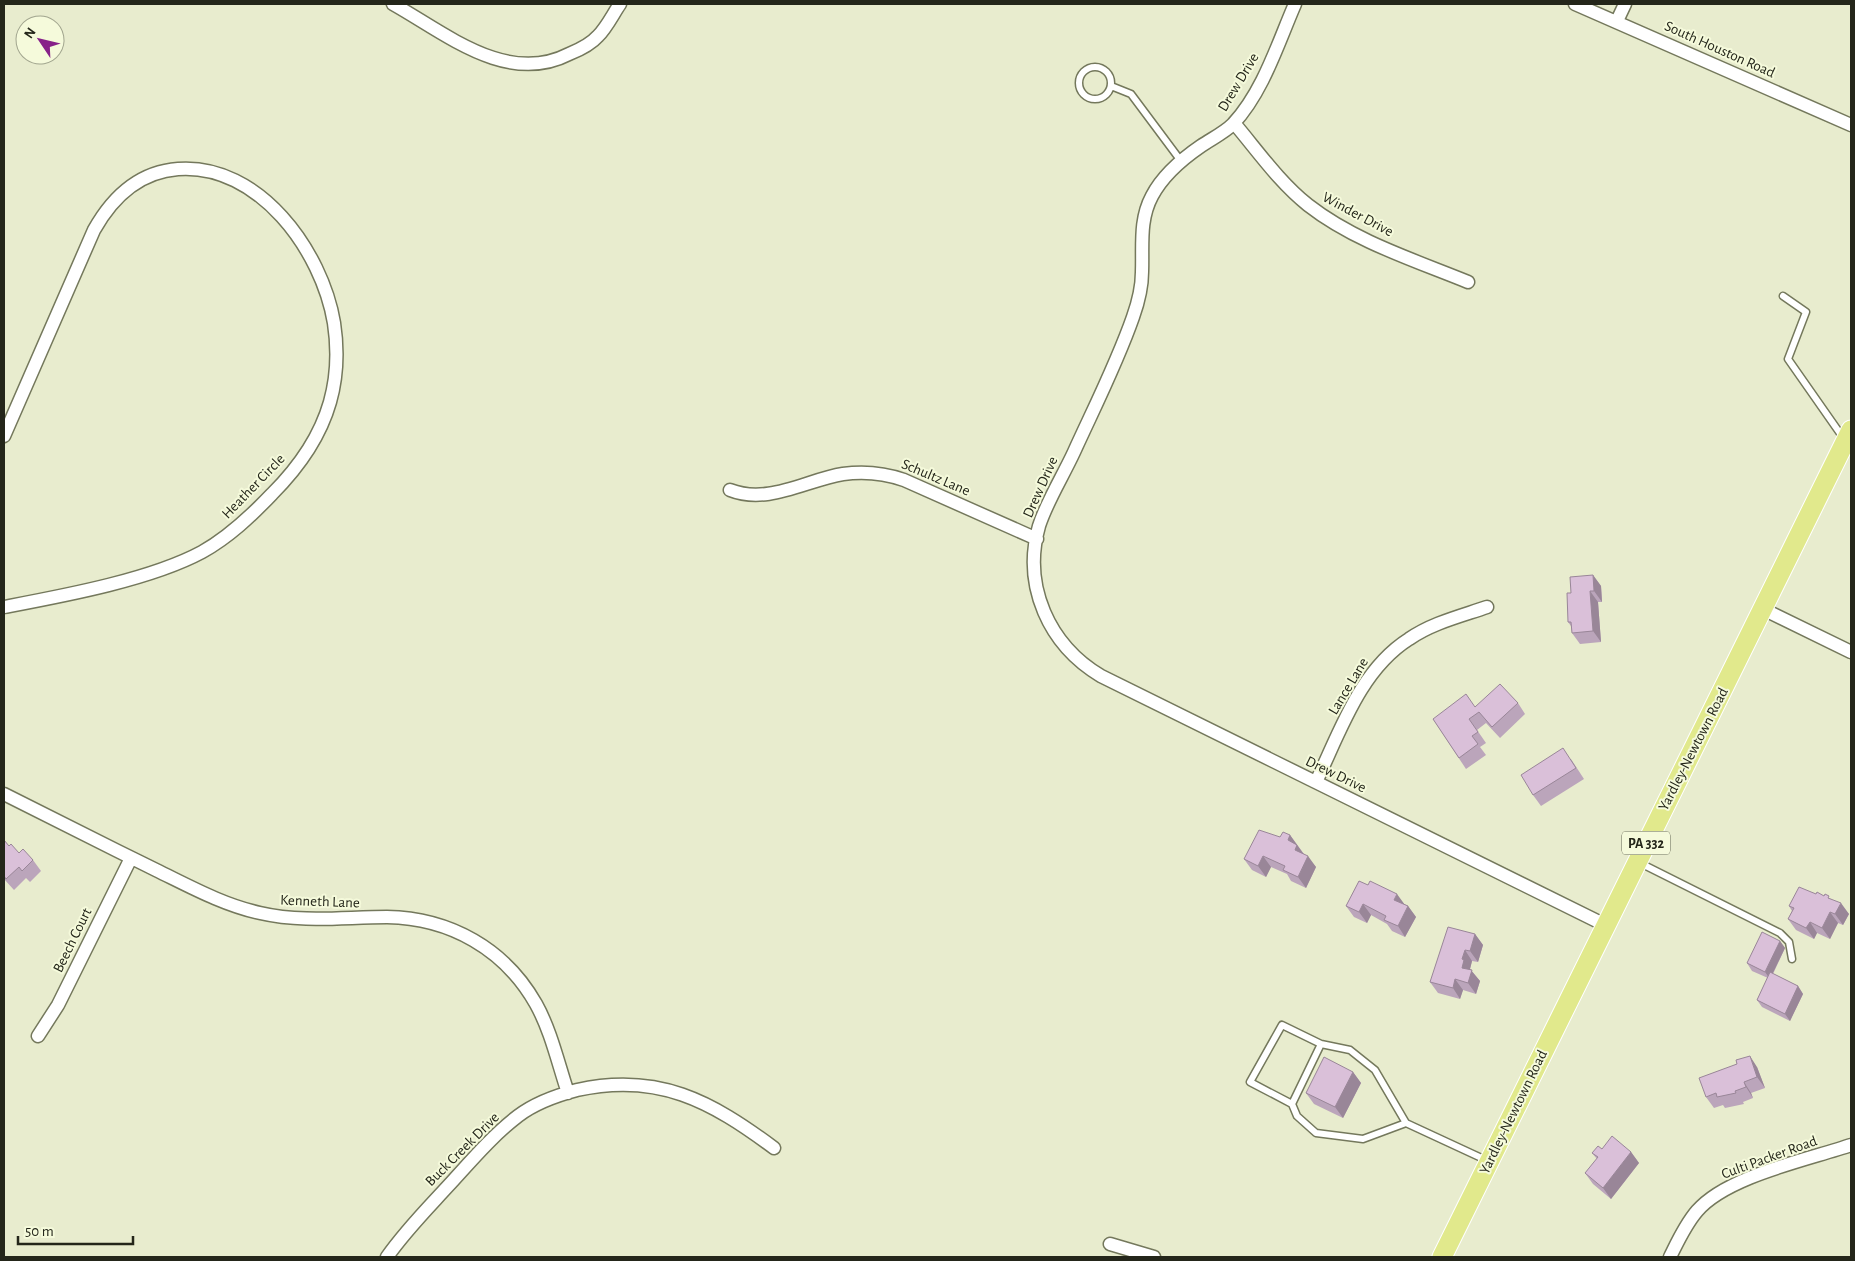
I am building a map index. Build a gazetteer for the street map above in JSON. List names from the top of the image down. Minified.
{"streets":{"main road":["Yardley-Newtown Road","PA 332"],"street":["South Houston Road","Drew Drive","Winder Drive","Schultz Lane","Heather Circle","Lance Lane","Kenneth Lane","Beech Court","Buck Creek Drive","Culti Packer Road"]},"crossings":[["Drew Drive","Winder Drive"],["Drew Drive","Schultz Lane"],["Drew Drive","Lance Lane"],["Drew Drive","Yardley-Newtown Road"],["Kenneth Lane","Beech Court"],["Kenneth Lane","Buck Creek Drive"]],"scale_bar":"50 m","north":"top left"}
